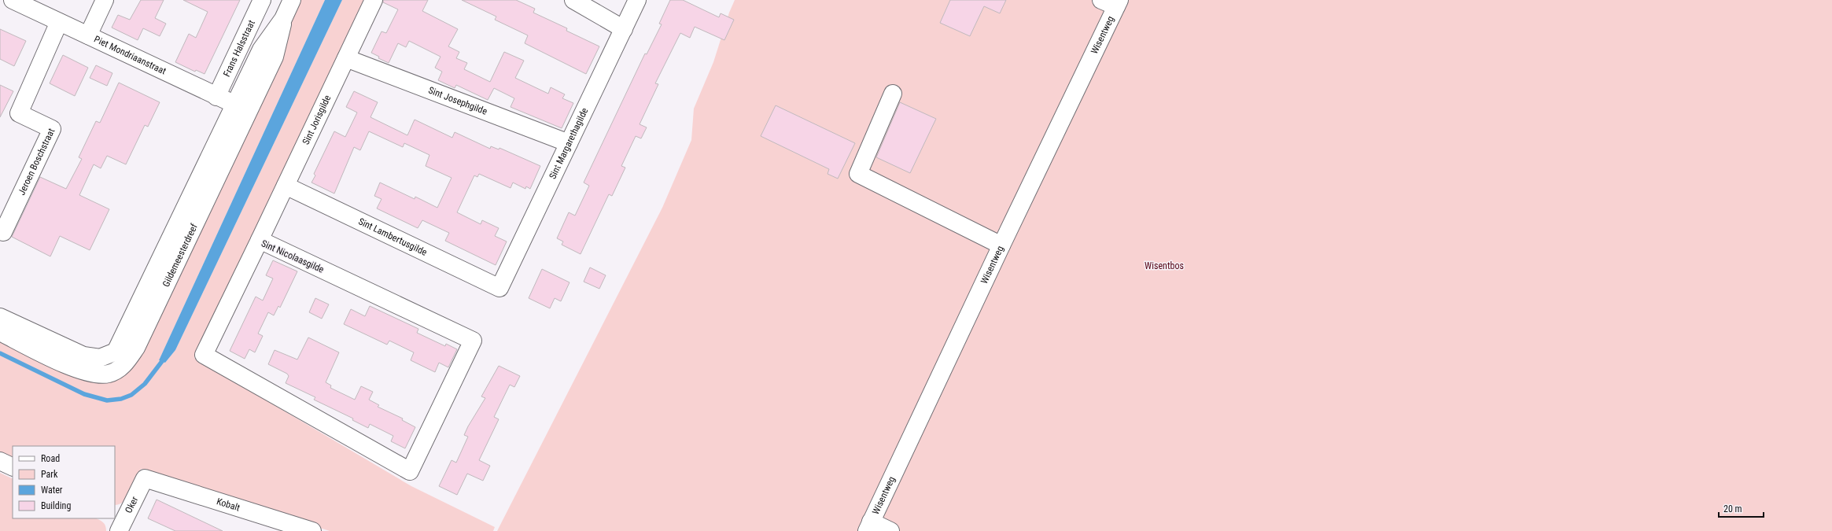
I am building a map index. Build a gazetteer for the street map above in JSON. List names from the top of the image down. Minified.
{"streets":{"street":["Wisentweg","Frans Halsstraat","Piet Mondriaanstraat","Sint Josephgilde","Sint Jorisgilde","Sint Margarethagilde","Jeroen Boschstraat","Sint Lambertusgilde","Gildemeesterdreef","Sint Nicolaasgilde","Oker","Kobalt"]},"crossings":[["Frans Halsstraat","Piet Mondriaanstraat"],["Piet Mondriaanstraat","Jeroen Boschstraat"],["Piet Mondriaanstraat","Gildemeesterdreef"],["Sint Josephgilde","Sint Jorisgilde"],["Sint Josephgilde","Sint Margarethagilde"],["Sint Jorisgilde","Sint Lambertusgilde"],["Sint Jorisgilde","Sint Nicolaasgilde"],["Sint Margarethagilde","Sint Lambertusgilde"],["Oker","Kobalt"]],"parks":["Wisentbos"],"legend":["Road","Park","Water","Building"],"scale_bar":"20 m"}
